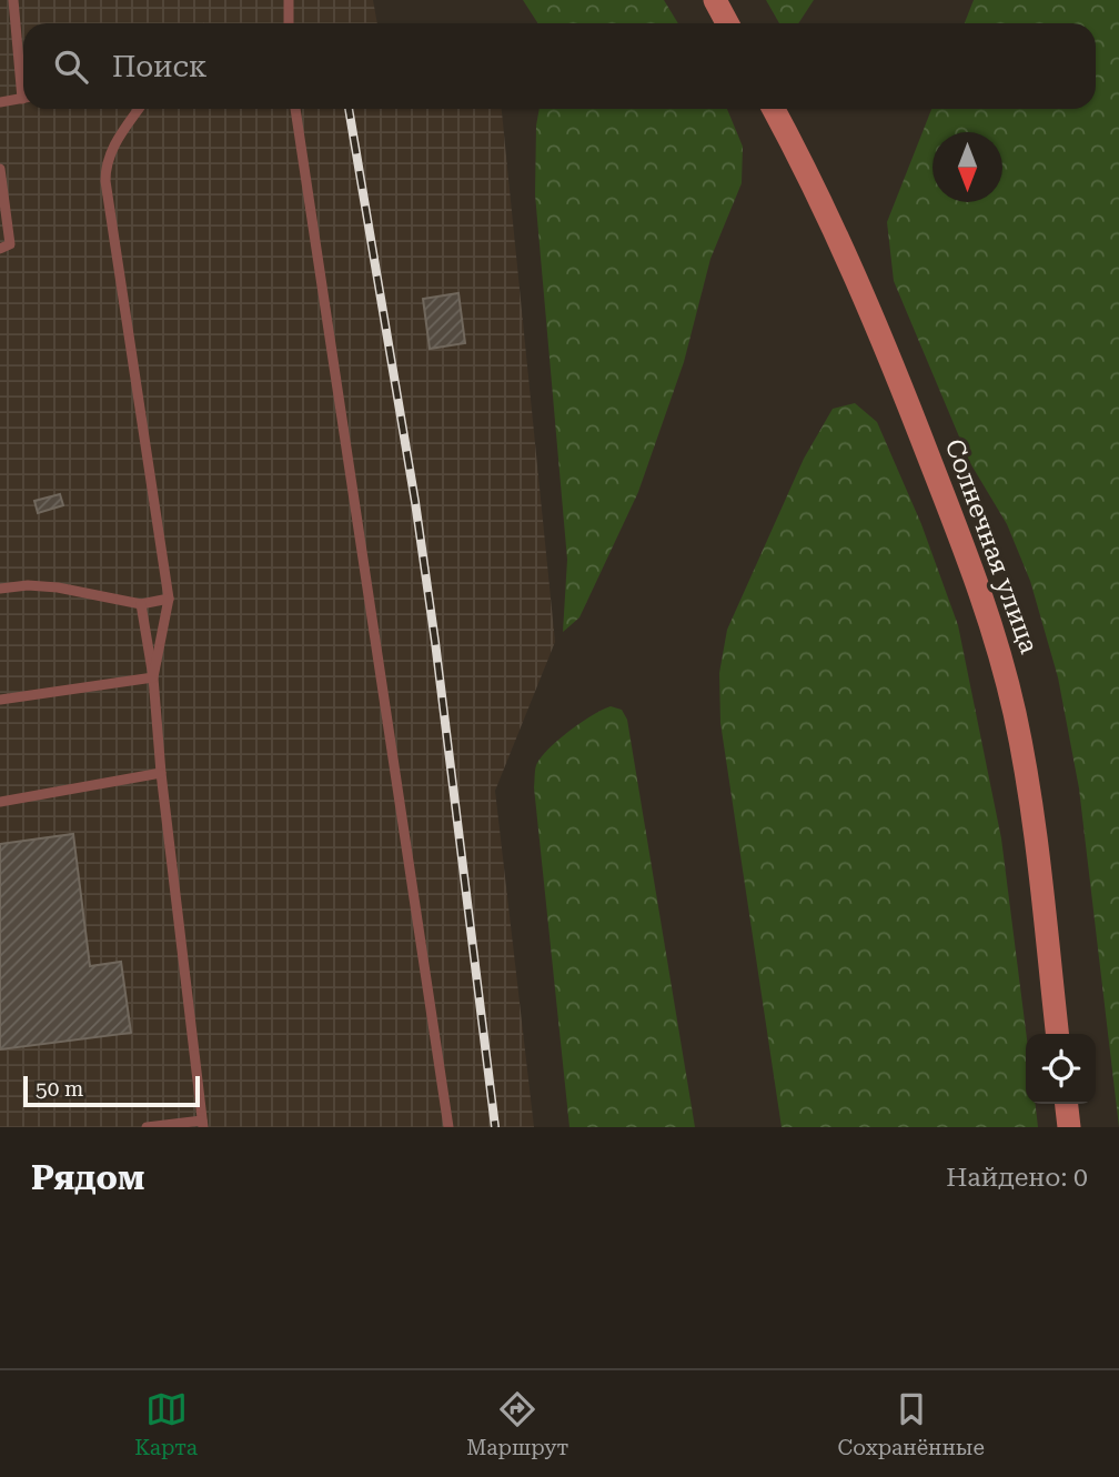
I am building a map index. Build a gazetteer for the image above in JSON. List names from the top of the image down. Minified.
{"streets":{"street":["Солнечная улица"]},"scale_bar":"50 m","north":"bottom","page":{"search":"Поиск","scale":"50 m","heading":["Рядом","Найдено: 0"],"nav":["Карта","Маршрут","Сохранённые"]}}
